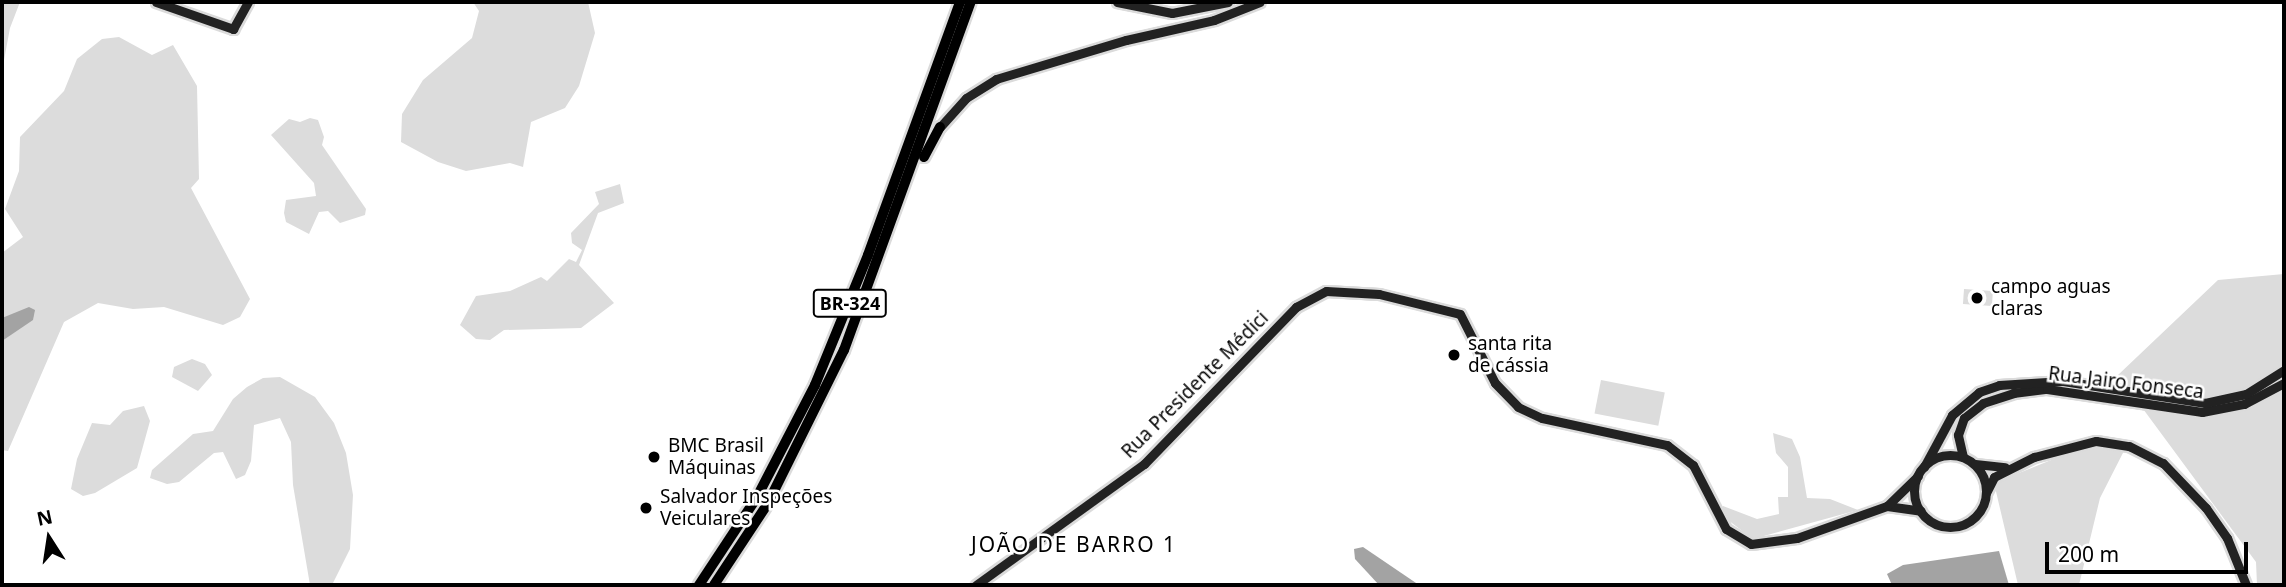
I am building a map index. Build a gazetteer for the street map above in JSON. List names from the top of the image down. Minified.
{"streets":{"highway":["BR-324"],"main road":["Rua Jairo Fonseca","Rua Presidente Médici"]},"districts":["JOÃO DE BARRO 1"],"places":["campo aguas claras","santa rita de cássia","BMC Brasil Máquinas","Salvador Inspeções Veiculares"],"scale_bar":"200 m","north":"top"}
